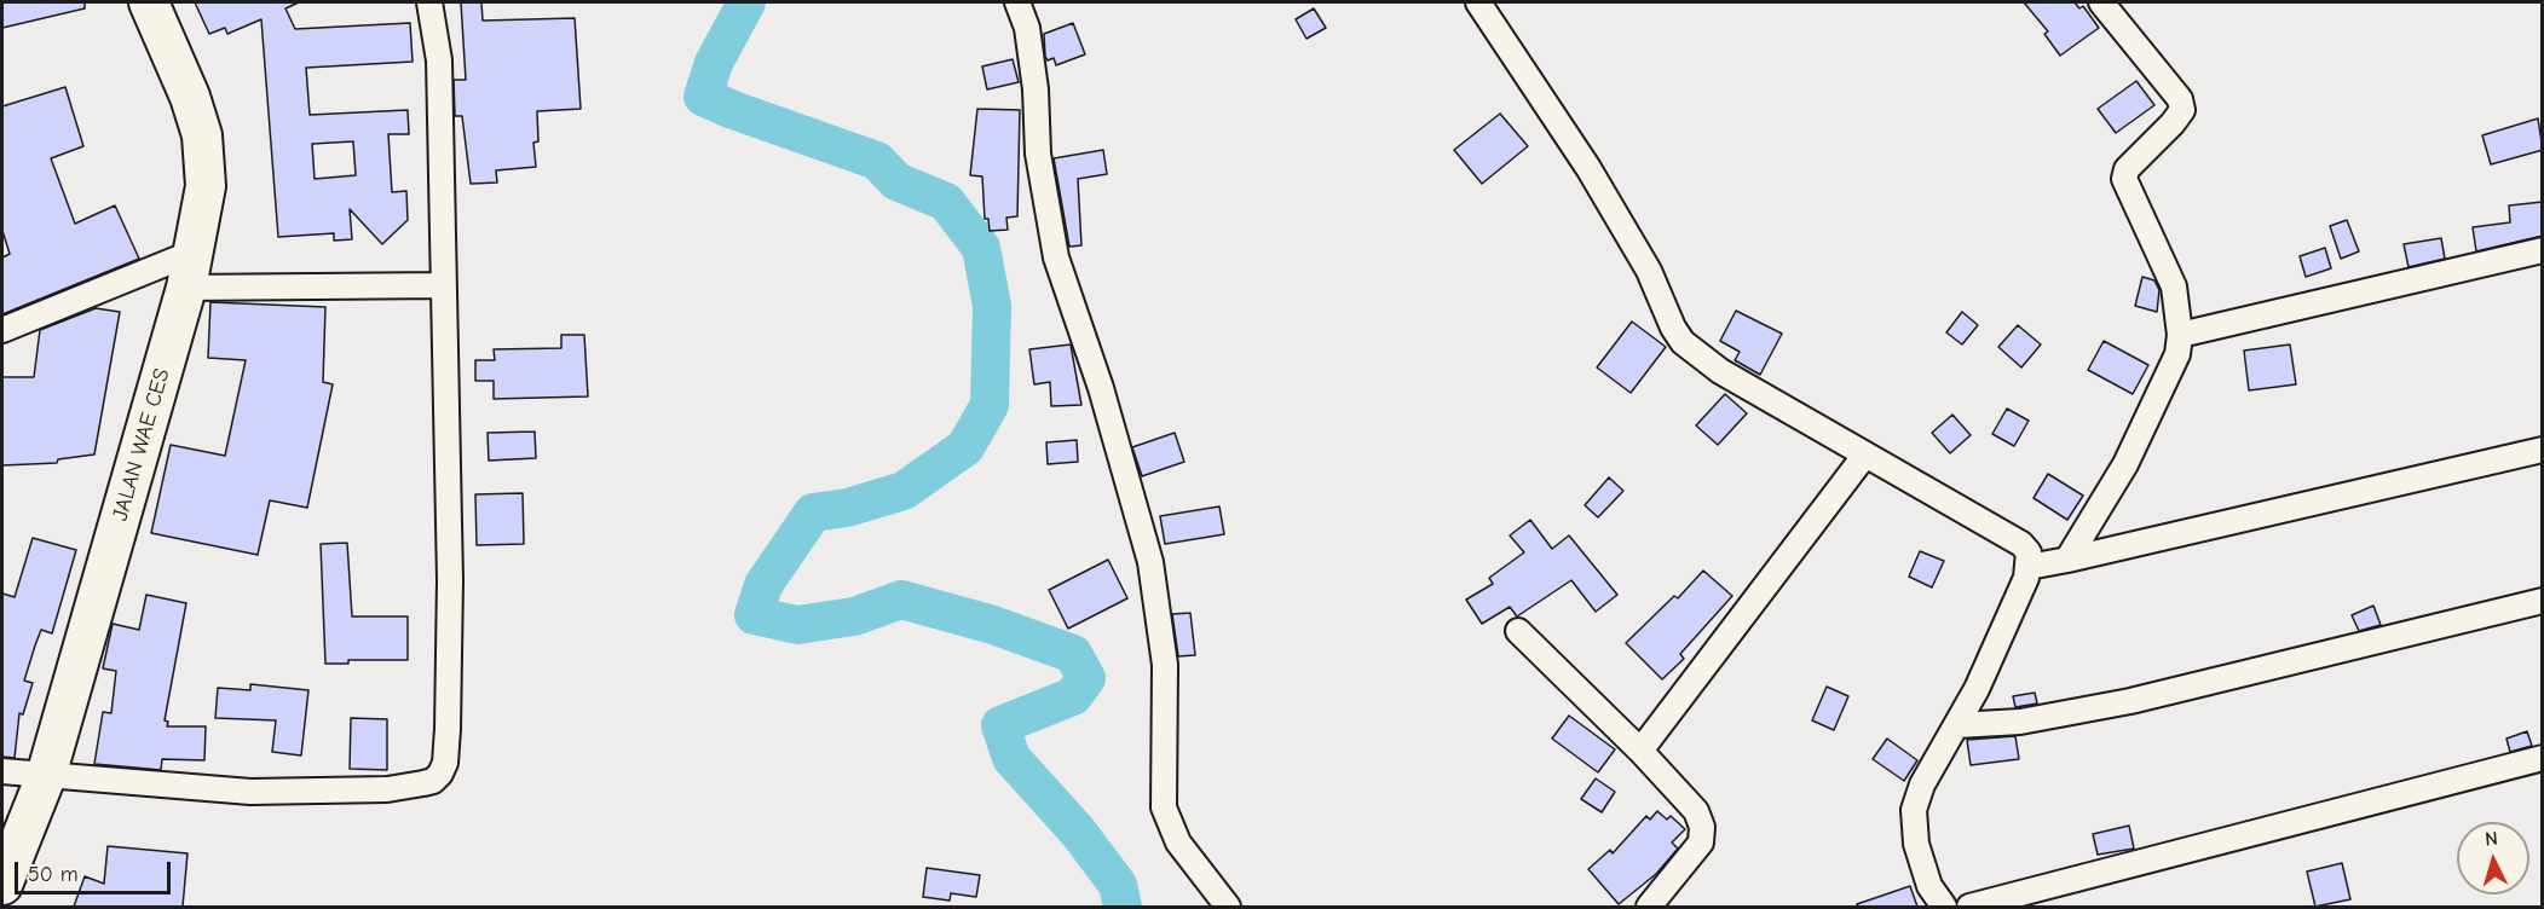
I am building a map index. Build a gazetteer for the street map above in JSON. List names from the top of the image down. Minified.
{"streets":{"highway":["JALAN WAE CES"]},"scale_bar":"50 m","north":"top"}
